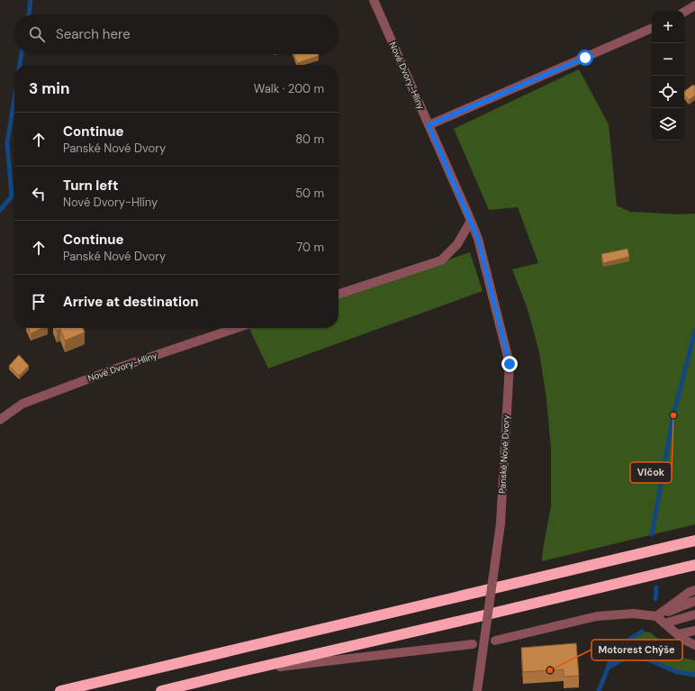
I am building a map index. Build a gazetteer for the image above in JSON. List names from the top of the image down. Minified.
{"streets":{"street":["Nové Dvory-Hlíny","Panské Nové Dvory"]},"crossings":[["Nové Dvory-Hlíny","Panské Nové Dvory"]],"places":["Vlčok","Motorest Chýše"],"page":{"map_buttons":["+","−"],"search":"Search here","heading":["3 min","Walk · 200 m"],"list":[["Continue","Panské Nové Dvory","80 m"],["Turn left","Nové Dvory-Hlíny","50 m"],["Continue","Panské Nové Dvory","70 m"],"Arrive at destination"]}}
